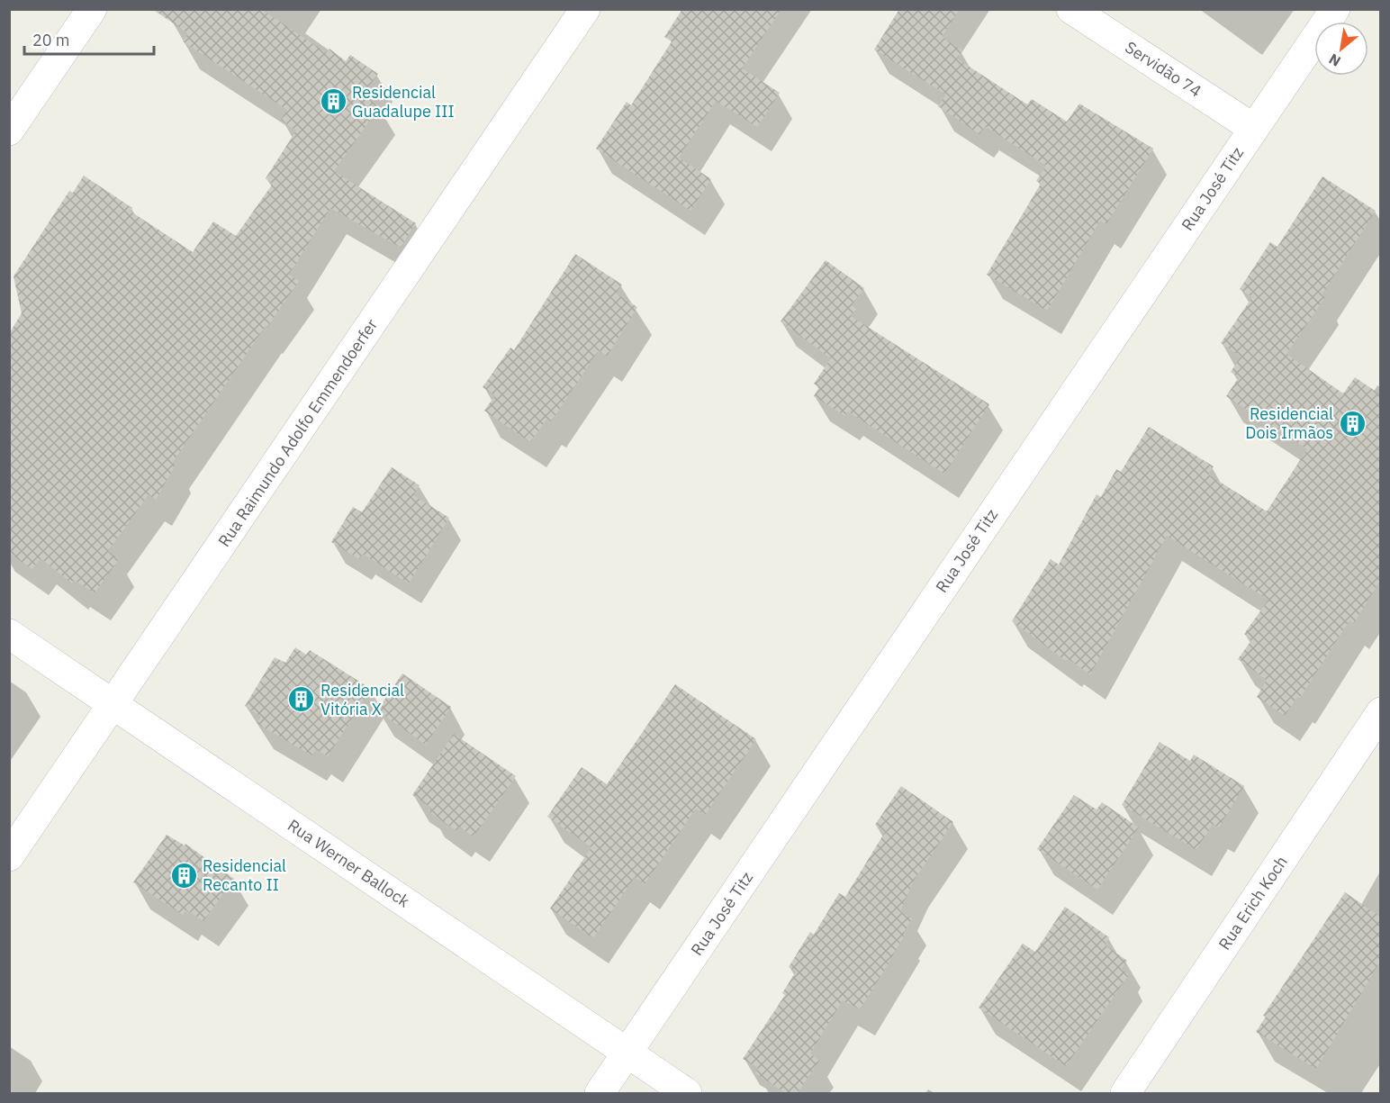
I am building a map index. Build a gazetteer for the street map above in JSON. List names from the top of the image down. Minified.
{"streets":{"street":["Servidão 74","Rua José Titz","Rua Raimundo Adolfo Emmendoerfer","Rua Werner Ballock","Rua Erich Koch"]},"crossings":[["Servidão 74","Rua José Titz"],["Rua José Titz","Rua Werner Ballock"],["Rua Raimundo Adolfo Emmendoerfer","Rua Werner Ballock"]],"places":{"building":["Residencial Guadalupe III","Residencial Dois Irmãos","Residencial Vitória X","Residencial Recanto II"]},"scale_bar":"20 m","north":"bottom left"}
